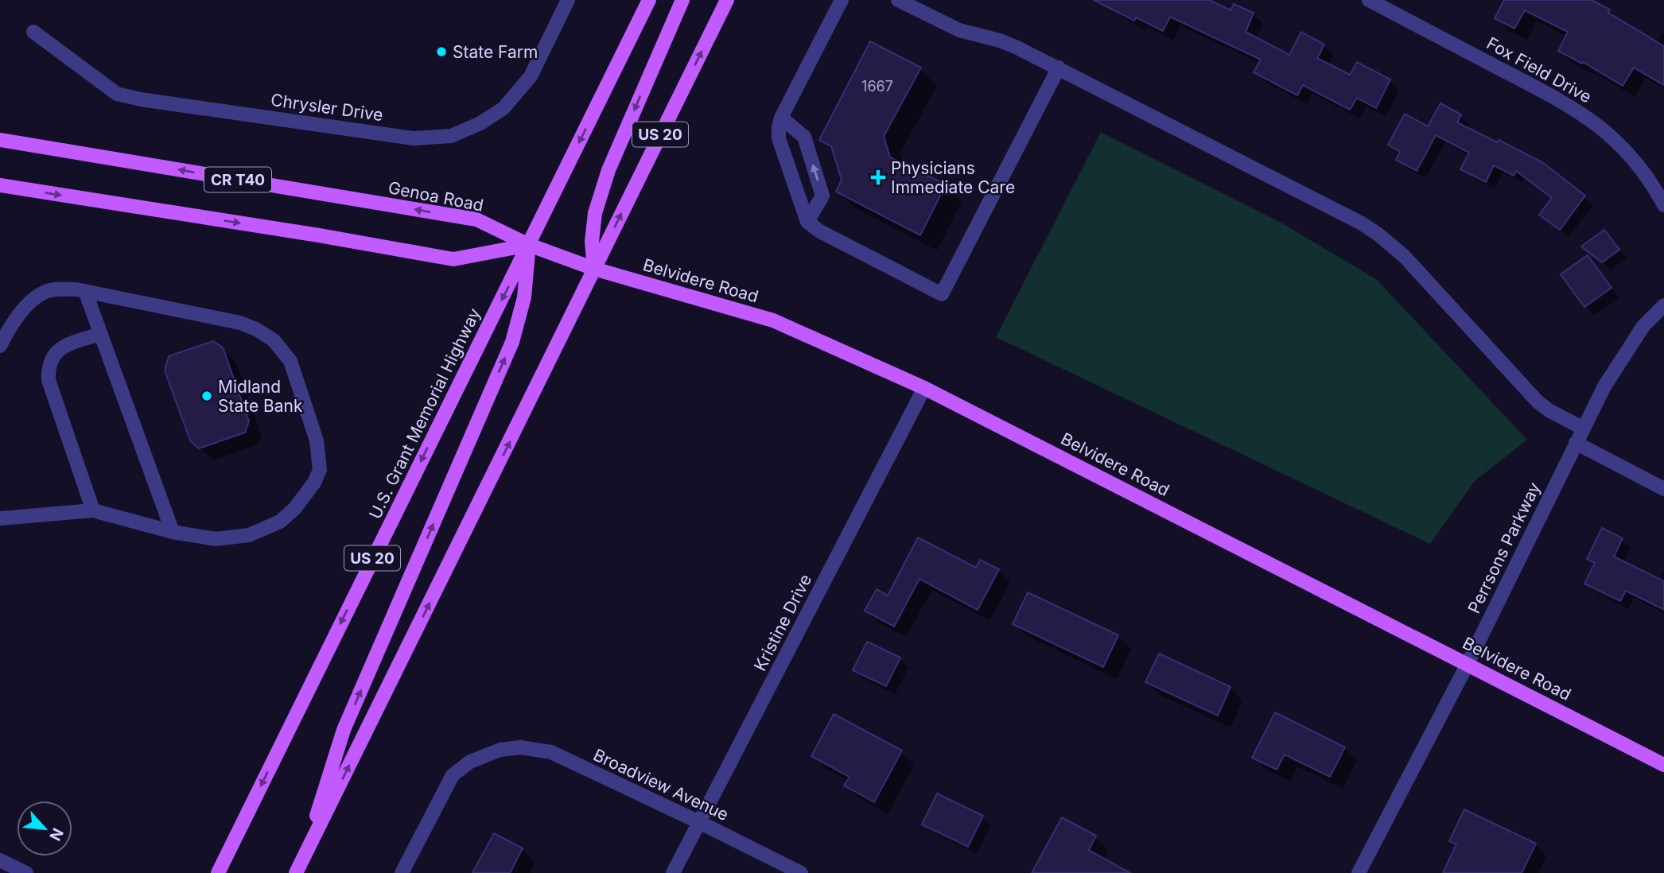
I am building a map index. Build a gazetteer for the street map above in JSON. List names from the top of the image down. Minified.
{"streets":{"main road":["US 20","CR T40","Genoa Road","Belvidere Road","U.S. Grant Memorial Highway"],"street":["Fox Field Drive","Chrysler Drive","Perrsons Parkway","Kristine Drive","Broadview Avenue"]},"crossings":[["US 20","Belvidere Road"],["Genoa Road","Belvidere Road"],["Genoa Road","U.S. Grant Memorial Highway"],["Belvidere Road","U.S. Grant Memorial Highway"],["Belvidere Road","Perrsons Parkway"],["Belvidere Road","Kristine Drive"],["Kristine Drive","Broadview Avenue"]],"places":{"other":["State Farm","Midland State Bank"],"health":["Physicians Immediate Care"]},"house_numbers":["1667"],"north":"bottom right"}
